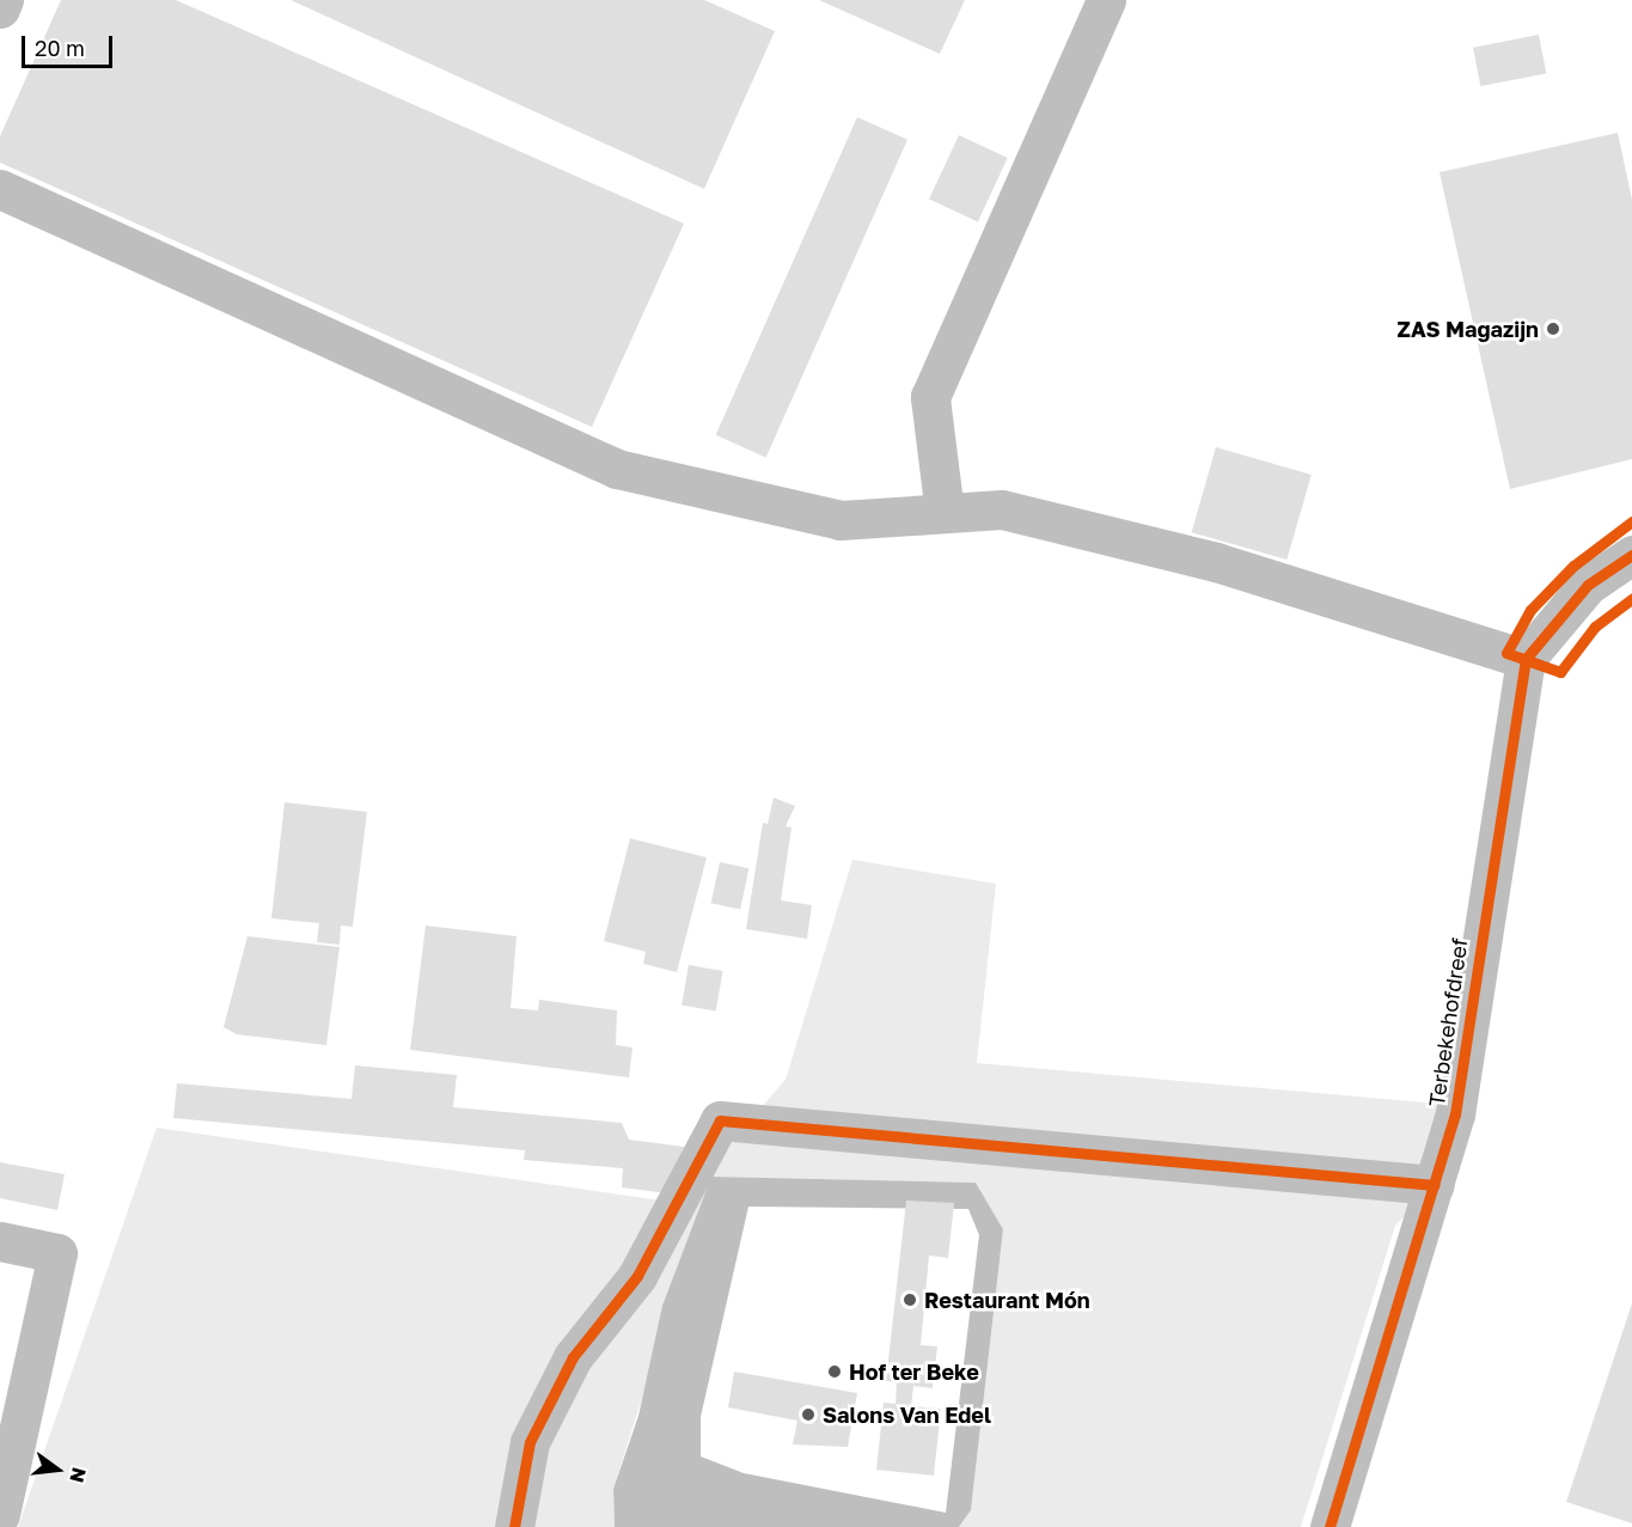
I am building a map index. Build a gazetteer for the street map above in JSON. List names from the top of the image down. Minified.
{"streets":{"street":["Terbekehofdreef"]},"places":["ZAS Magazijn","Restaurant Món","Hof ter Beke","Salons Van Edel"],"scale_bar":"20 m","north":"right"}
